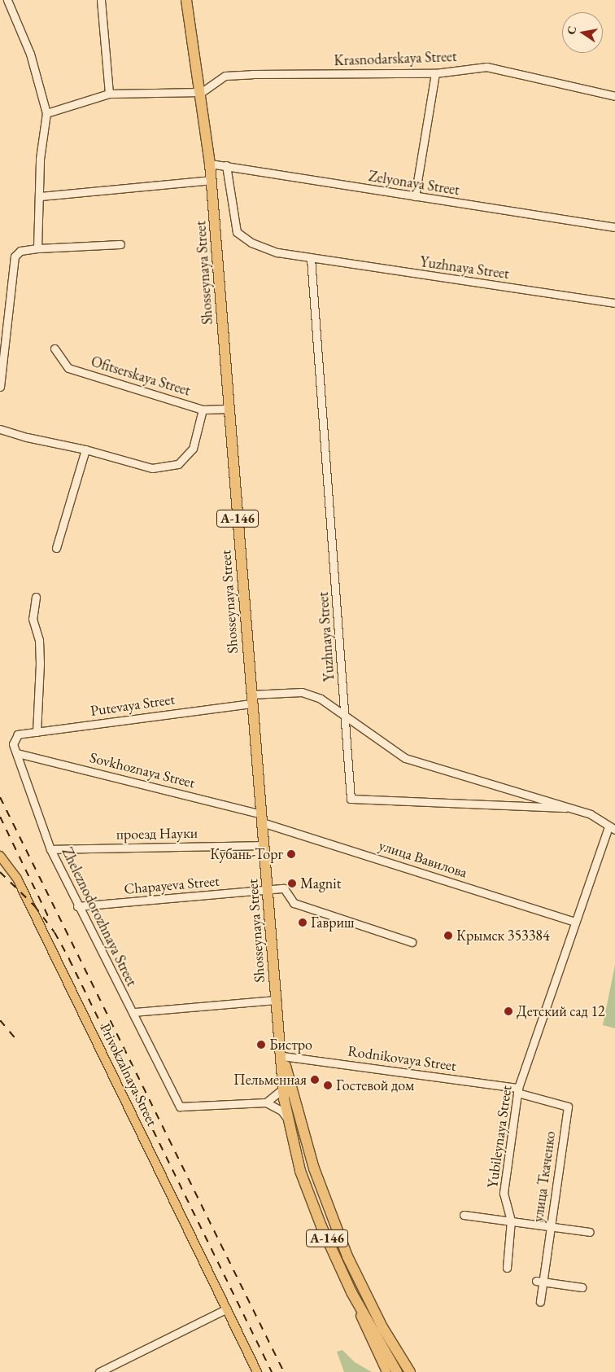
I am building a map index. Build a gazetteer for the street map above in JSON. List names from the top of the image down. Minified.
{"streets":{"highway":["Shosseynaya Street","А-146"],"main road":["Privokzalnaya Street"],"street":["Krasnodarskaya Street","Zelyonaya Street","Yuzhnaya Street","Ofitserskaya Street","Putevaya Street","Sovkhoznaya Street","проезд Науки","улица Вавилова","Chapayeva Street","Zheleznodorozhnaya Street","Rodnikovaya Street","Yubileynaya Street","улица Ткаченко"]},"crossings":[["Krasnodarskaya Street","Shosseynaya Street"],["Zelyonaya Street","Yuzhnaya Street"],["Zelyonaya Street","Shosseynaya Street"],["Yuzhnaya Street","Putevaya Street"],["Shosseynaya Street","Ofitserskaya Street"],["Shosseynaya Street","А-146"],["Shosseynaya Street","Putevaya Street"],["Shosseynaya Street","Sovkhoznaya Street"],["Shosseynaya Street","проезд Науки"],["Shosseynaya Street","улица Вавилова"],["Shosseynaya Street","Chapayeva Street"],["Shosseynaya Street","Rodnikovaya Street"],["А-146","Rodnikovaya Street"],["Putevaya Street","Zheleznodorozhnaya Street"],["Sovkhoznaya Street","улица Вавилова"],["Sovkhoznaya Street","Zheleznodorozhnaya Street"],["проезд Науки","Zheleznodorozhnaya Street"],["улица Вавилова","Yubileynaya Street"],["Chapayeva Street","Zheleznodorozhnaya Street"],["Rodnikovaya Street","Yubileynaya Street"],["Rodnikovaya Street","улица Ткаченко"],["Yubileynaya Street","улица Ткаченко"]],"places":["Кубань-Торг","Magnit","Гавриш","Крымск 353384","Детский сад 12","Бистро","Пельменная","Гостевой дом"],"north":"left"}
